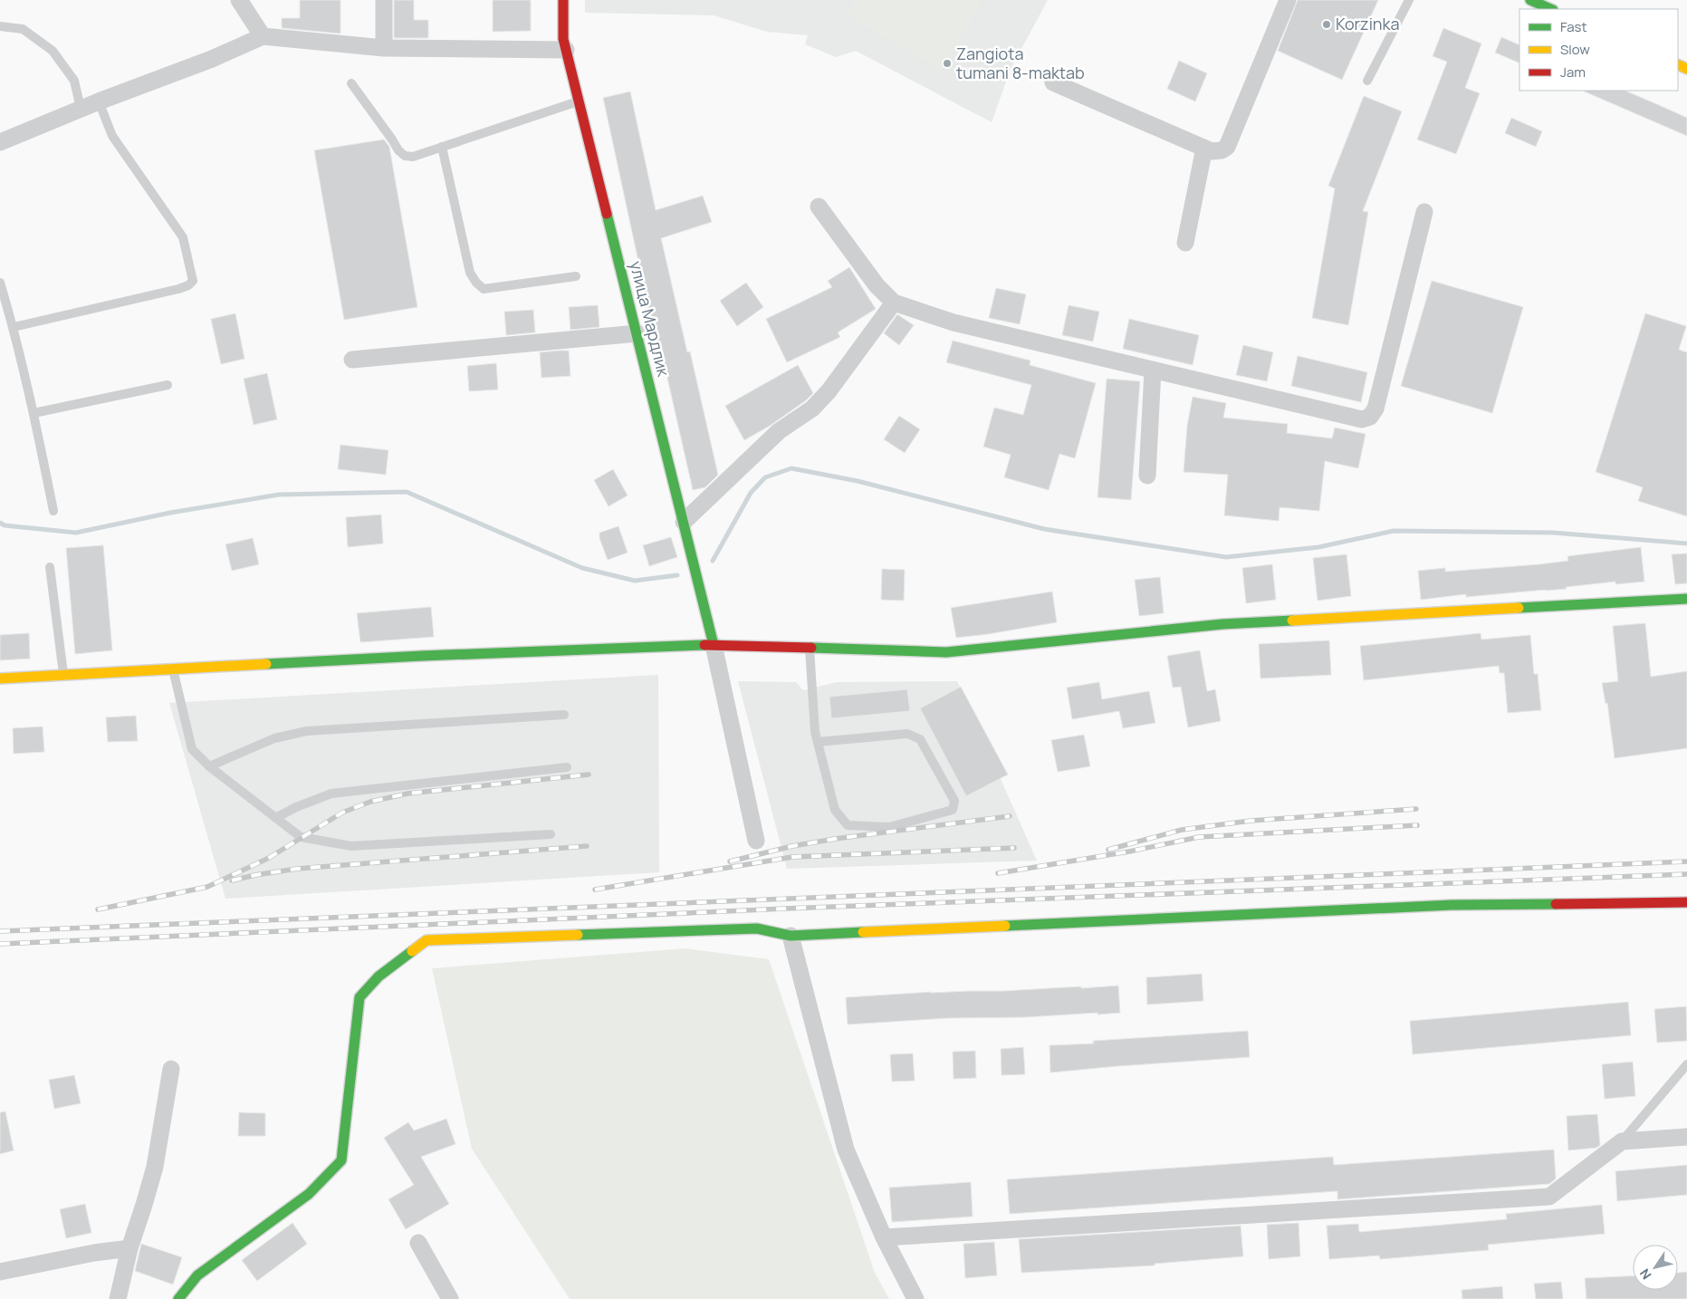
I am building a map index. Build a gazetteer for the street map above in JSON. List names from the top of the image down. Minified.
{"streets":{"street":["улица Мардлик"]},"places":["Korzinka","Zangiota tumani 8-maktab"],"legend":["Fast","Slow","Jam"],"north":"bottom left"}
